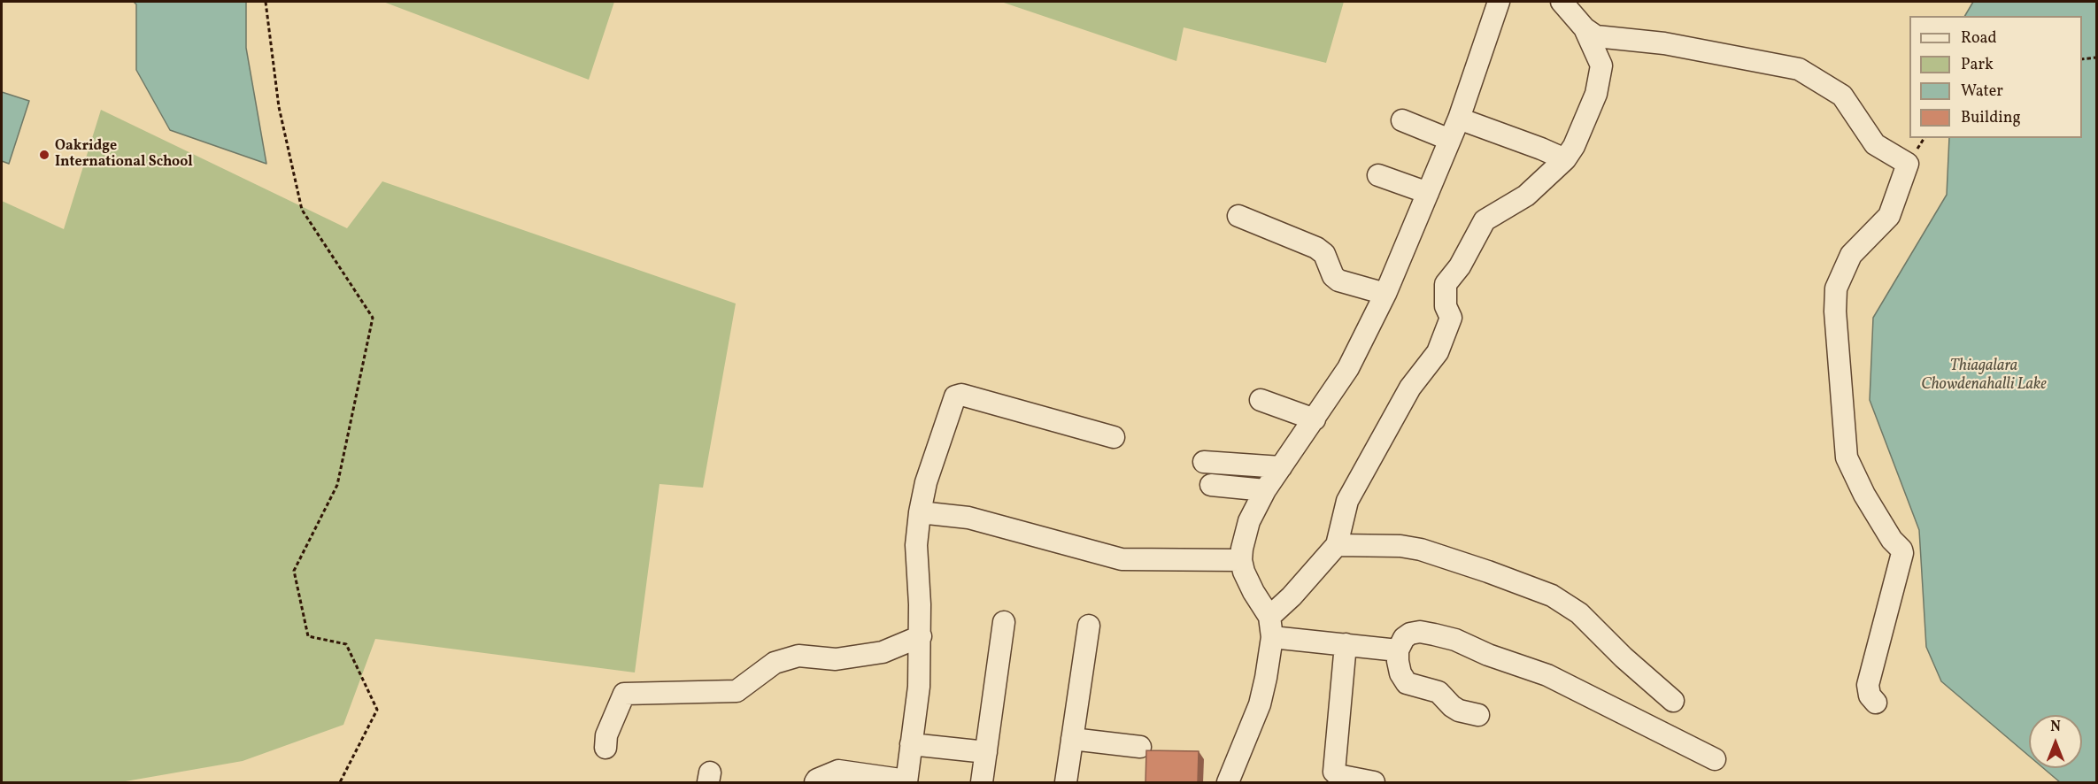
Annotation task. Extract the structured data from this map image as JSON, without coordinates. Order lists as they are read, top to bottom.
{
  "water": ["Thiagalara Chowdenahalli Lake"],
  "places": ["Oakridge International School"],
  "legend": [
    "Road",
    "Park",
    "Water",
    "Building"
  ],
  "north": "top"
}
